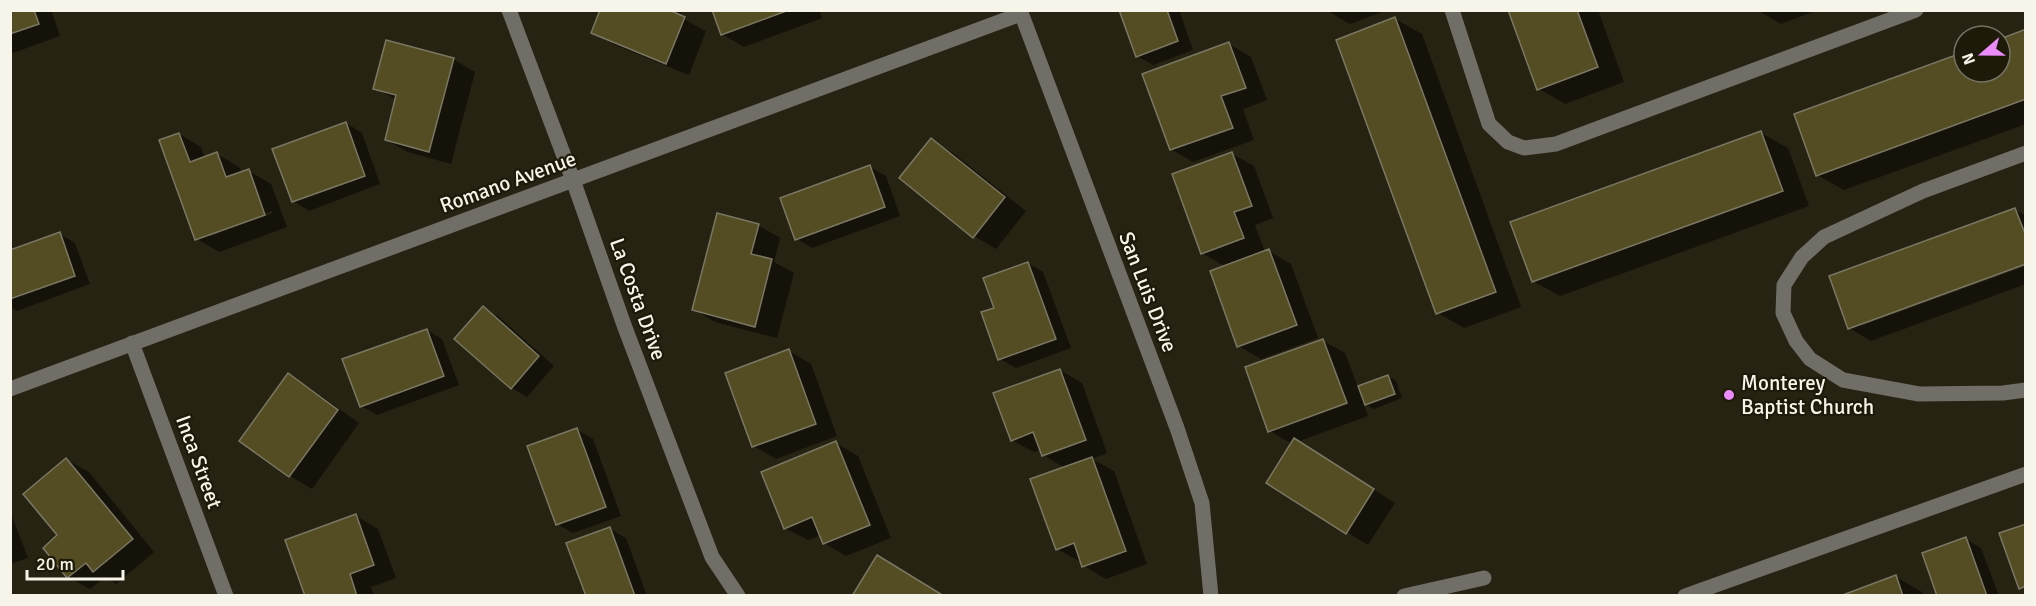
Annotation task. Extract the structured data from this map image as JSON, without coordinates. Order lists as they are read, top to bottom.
{
  "streets": {
    "street": [
      "Romano Avenue",
      "San Luis Drive",
      "La Costa Drive",
      "Inca Street"
    ]
  },
  "crossings": [
    ["Romano Avenue", "San Luis Drive"],
    ["Romano Avenue", "La Costa Drive"],
    ["Romano Avenue", "Inca Street"]
  ],
  "places": ["Monterey Baptist Church"],
  "scale_bar": "20 m",
  "north": "left"
}
